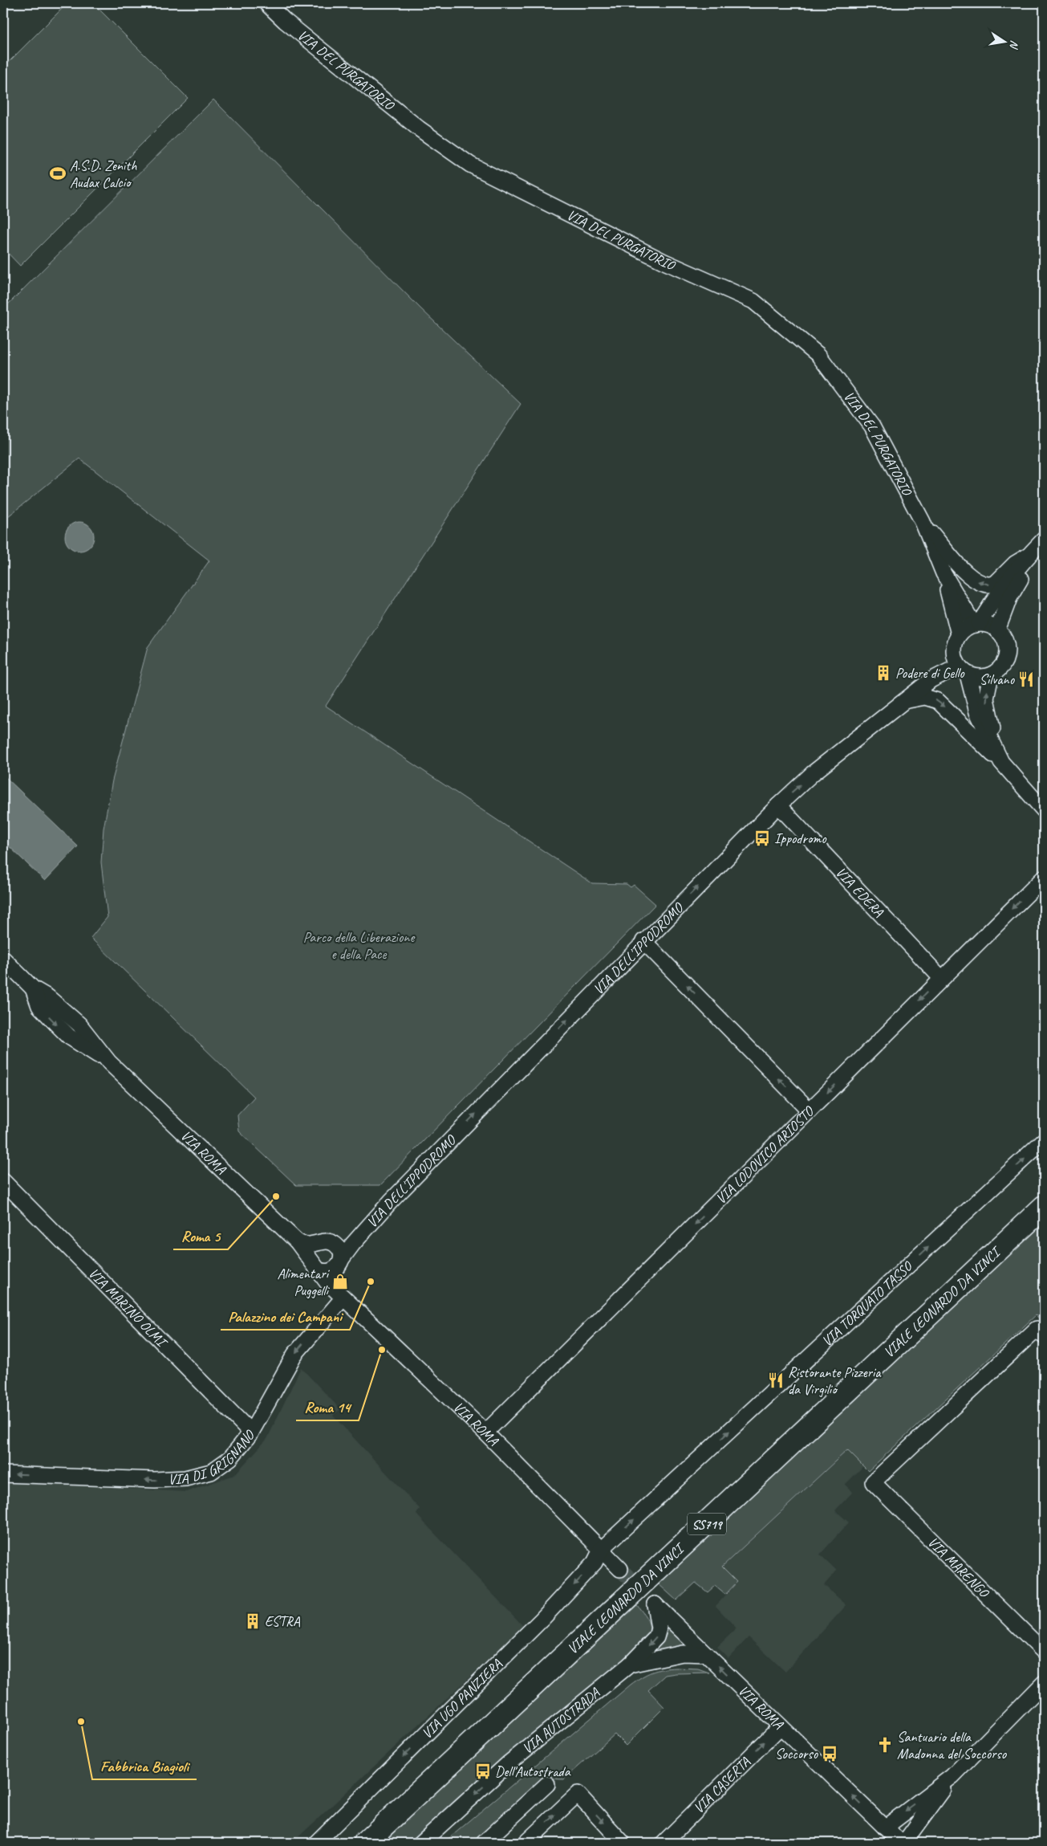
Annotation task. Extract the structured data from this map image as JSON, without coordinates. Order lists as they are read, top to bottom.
{
  "streets": {
    "highway": ["VIALE LEONARDO DA VINCI", "SS719"],
    "street": [
      "VIA DEL PURGATORIO",
      "VIA EDERA",
      "VIA DELL'IPPODROMO",
      "VIA ROMA",
      "VIA LODOVICO ARIOSTO",
      "VIA TORQUATO TASSO",
      "VIA MARINO OLMI",
      "VIA DI GRIGNANO",
      "VIA MARENGO",
      "VIA UGO PANZIERA",
      "VIA AUTOSTRADA",
      "VIA CASERTA"
    ]
  },
  "crossings": [
    ["VIA EDERA", "VIA DELL'IPPODROMO"],
    ["VIA EDERA", "VIA LODOVICO ARIOSTO"],
    ["VIA DELL'IPPODROMO", "VIA ROMA"],
    ["VIA ROMA", "VIA LODOVICO ARIOSTO"],
    ["VIA ROMA", "VIA TORQUATO TASSO"],
    ["VIA ROMA", "VIA DI GRIGNANO"],
    ["VIA ROMA", "VIA UGO PANZIERA"],
    ["VIA ROMA", "VIA AUTOSTRADA"],
    ["VIA ROMA", "VIA CASERTA"],
    ["VIA TORQUATO TASSO", "VIA UGO PANZIERA"],
    ["VIA MARINO OLMI", "VIA DI GRIGNANO"]
  ],
  "one_way": [
    "VIA DELL'IPPODROMO",
    "VIA LODOVICO ARIOSTO",
    "VIA TORQUATO TASSO",
    "VIA DI GRIGNANO",
    "VIA UGO PANZIERA",
    "VIA AUTOSTRADA",
    "VIA CASERTA"
  ],
  "parks": ["Parco della Liberazione e della Pace"],
  "places": {
    "sports": ["A.S.D. Zenith Audax Calcio"],
    "building": ["Podere di Gello", "ESTRA"],
    "restaurant": ["Silvano", "Ristorante Pizzeria da Virgilio"],
    "bus stop": ["Ippodromo", "Soccorso", "Dell'Autostrada"],
    "other": [
      "Roma 5",
      "Palazzino dei Campani",
      "Roma 14",
      "Fabbrica Biagioli"
    ],
    "shop": ["Alimentari Puggelli"],
    "church": ["Santuario della Madonna del Soccorso"]
  },
  "north": "right"
}
